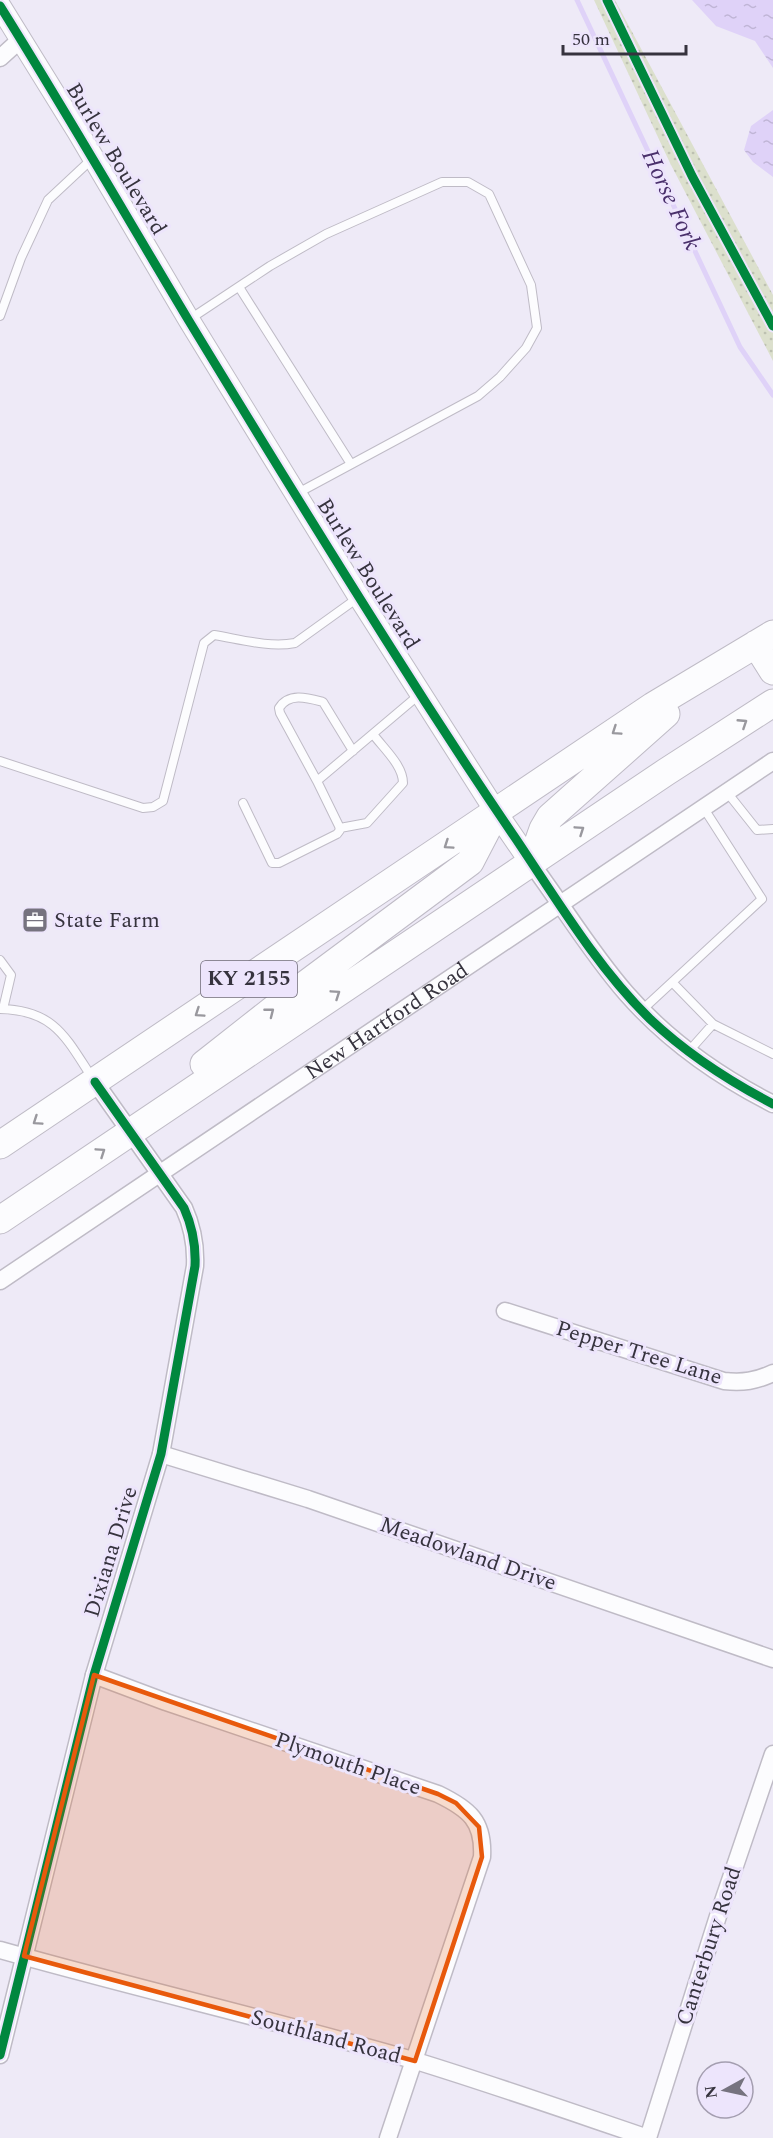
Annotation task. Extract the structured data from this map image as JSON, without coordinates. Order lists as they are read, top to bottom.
{
  "streets": {
    "main road": ["KY 2155"],
    "street": [
      "Burlew Boulevard",
      "New Hartford Road",
      "Pepper Tree Lane",
      "Dixiana Drive",
      "Meadowland Drive",
      "Plymouth Place",
      "Canterbury Road",
      "Southland Road"
    ]
  },
  "crossings": [
    ["Burlew Boulevard", "KY 2155"],
    ["Burlew Boulevard", "New Hartford Road"],
    ["KY 2155", "Dixiana Drive"],
    ["New Hartford Road", "Dixiana Drive"],
    ["Dixiana Drive", "Meadowland Drive"],
    ["Dixiana Drive", "Plymouth Place"],
    ["Dixiana Drive", "Southland Road"],
    ["Plymouth Place", "Southland Road"],
    ["Canterbury Road", "Southland Road"]
  ],
  "water": ["Horse Fork"],
  "places": {
    "office": ["State Farm"]
  },
  "scale_bar": "50 m",
  "north": "left"
}
